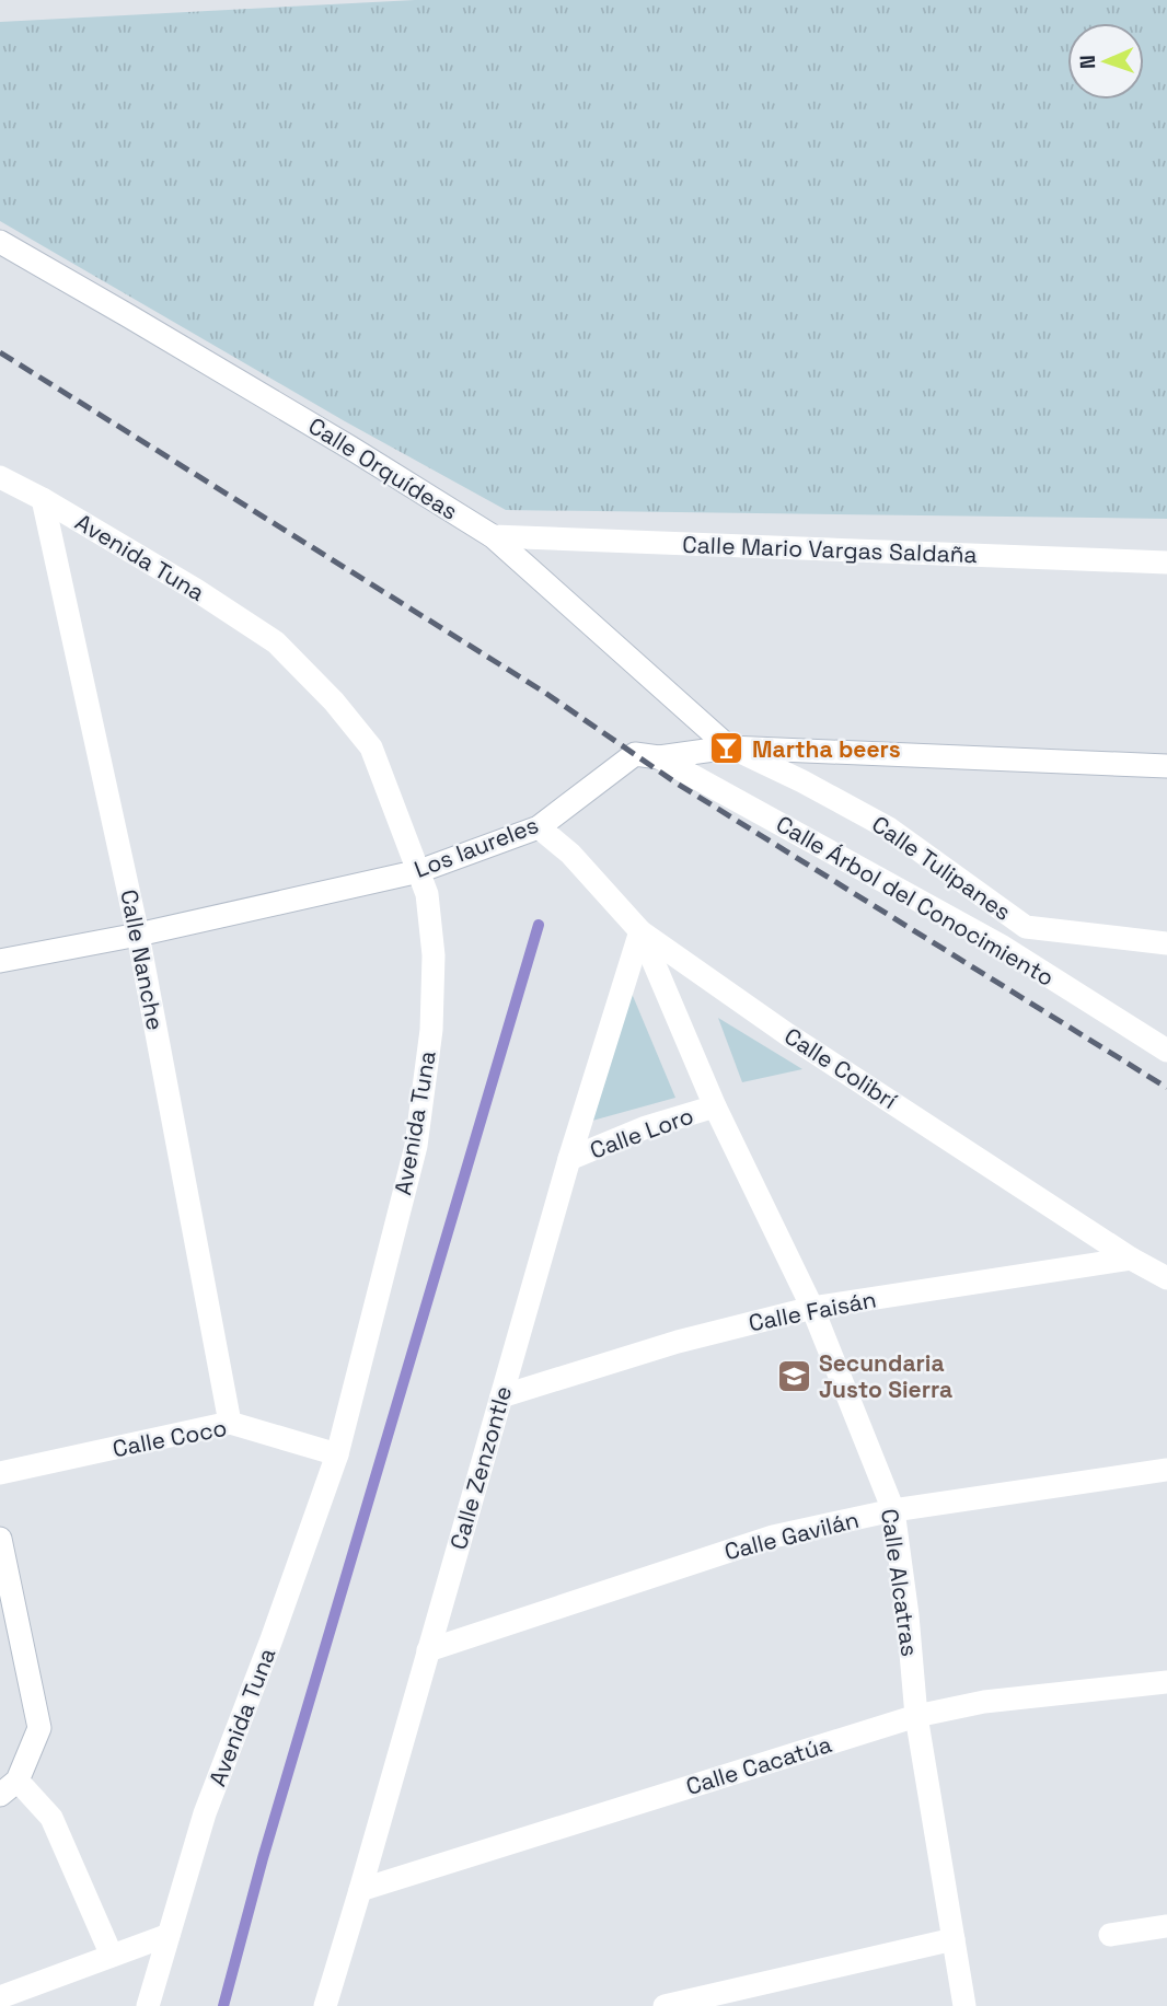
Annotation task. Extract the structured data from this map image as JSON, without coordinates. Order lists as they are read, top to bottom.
{
  "streets": {
    "street": [
      "Calle Orquídeas",
      "Calle Mario Vargas Saldaña",
      "Avenida Tuna",
      "Los laureles",
      "Calle Tulipanes",
      "Calle Árbol del Conocimiento",
      "Calle Nanche",
      "Calle Colibrí",
      "Calle Loro",
      "Calle Faisán",
      "Calle Coco",
      "Calle Zenzontle",
      "Calle Gavilán",
      "Calle Alcatras",
      "Calle Cacatúa"
    ]
  },
  "crossings": [
    ["Calle Orquídeas", "Calle Mario Vargas Saldaña"],
    ["Calle Orquídeas", "Los laureles"],
    ["Calle Orquídeas", "Calle Tulipanes"],
    ["Avenida Tuna", "Los laureles"],
    ["Avenida Tuna", "Calle Nanche"],
    ["Avenida Tuna", "Calle Coco"],
    ["Los laureles", "Calle Tulipanes"],
    ["Los laureles", "Calle Árbol del Conocimiento"],
    ["Los laureles", "Calle Nanche"],
    ["Los laureles", "Calle Colibrí"],
    ["Calle Nanche", "Calle Coco"],
    ["Calle Colibrí", "Calle Faisán"],
    ["Calle Colibrí", "Calle Zenzontle"],
    ["Calle Colibrí", "Calle Alcatras"],
    ["Calle Loro", "Calle Zenzontle"],
    ["Calle Loro", "Calle Alcatras"],
    ["Calle Faisán", "Calle Zenzontle"],
    ["Calle Faisán", "Calle Alcatras"],
    ["Calle Zenzontle", "Calle Gavilán"],
    ["Calle Zenzontle", "Calle Alcatras"],
    ["Calle Zenzontle", "Calle Cacatúa"],
    ["Calle Gavilán", "Calle Alcatras"],
    ["Calle Alcatras", "Calle Cacatúa"]
  ],
  "places": {
    "bar": ["Martha beers"],
    "school or university": ["Secundaria Justo Sierra"]
  },
  "north": "left"
}
